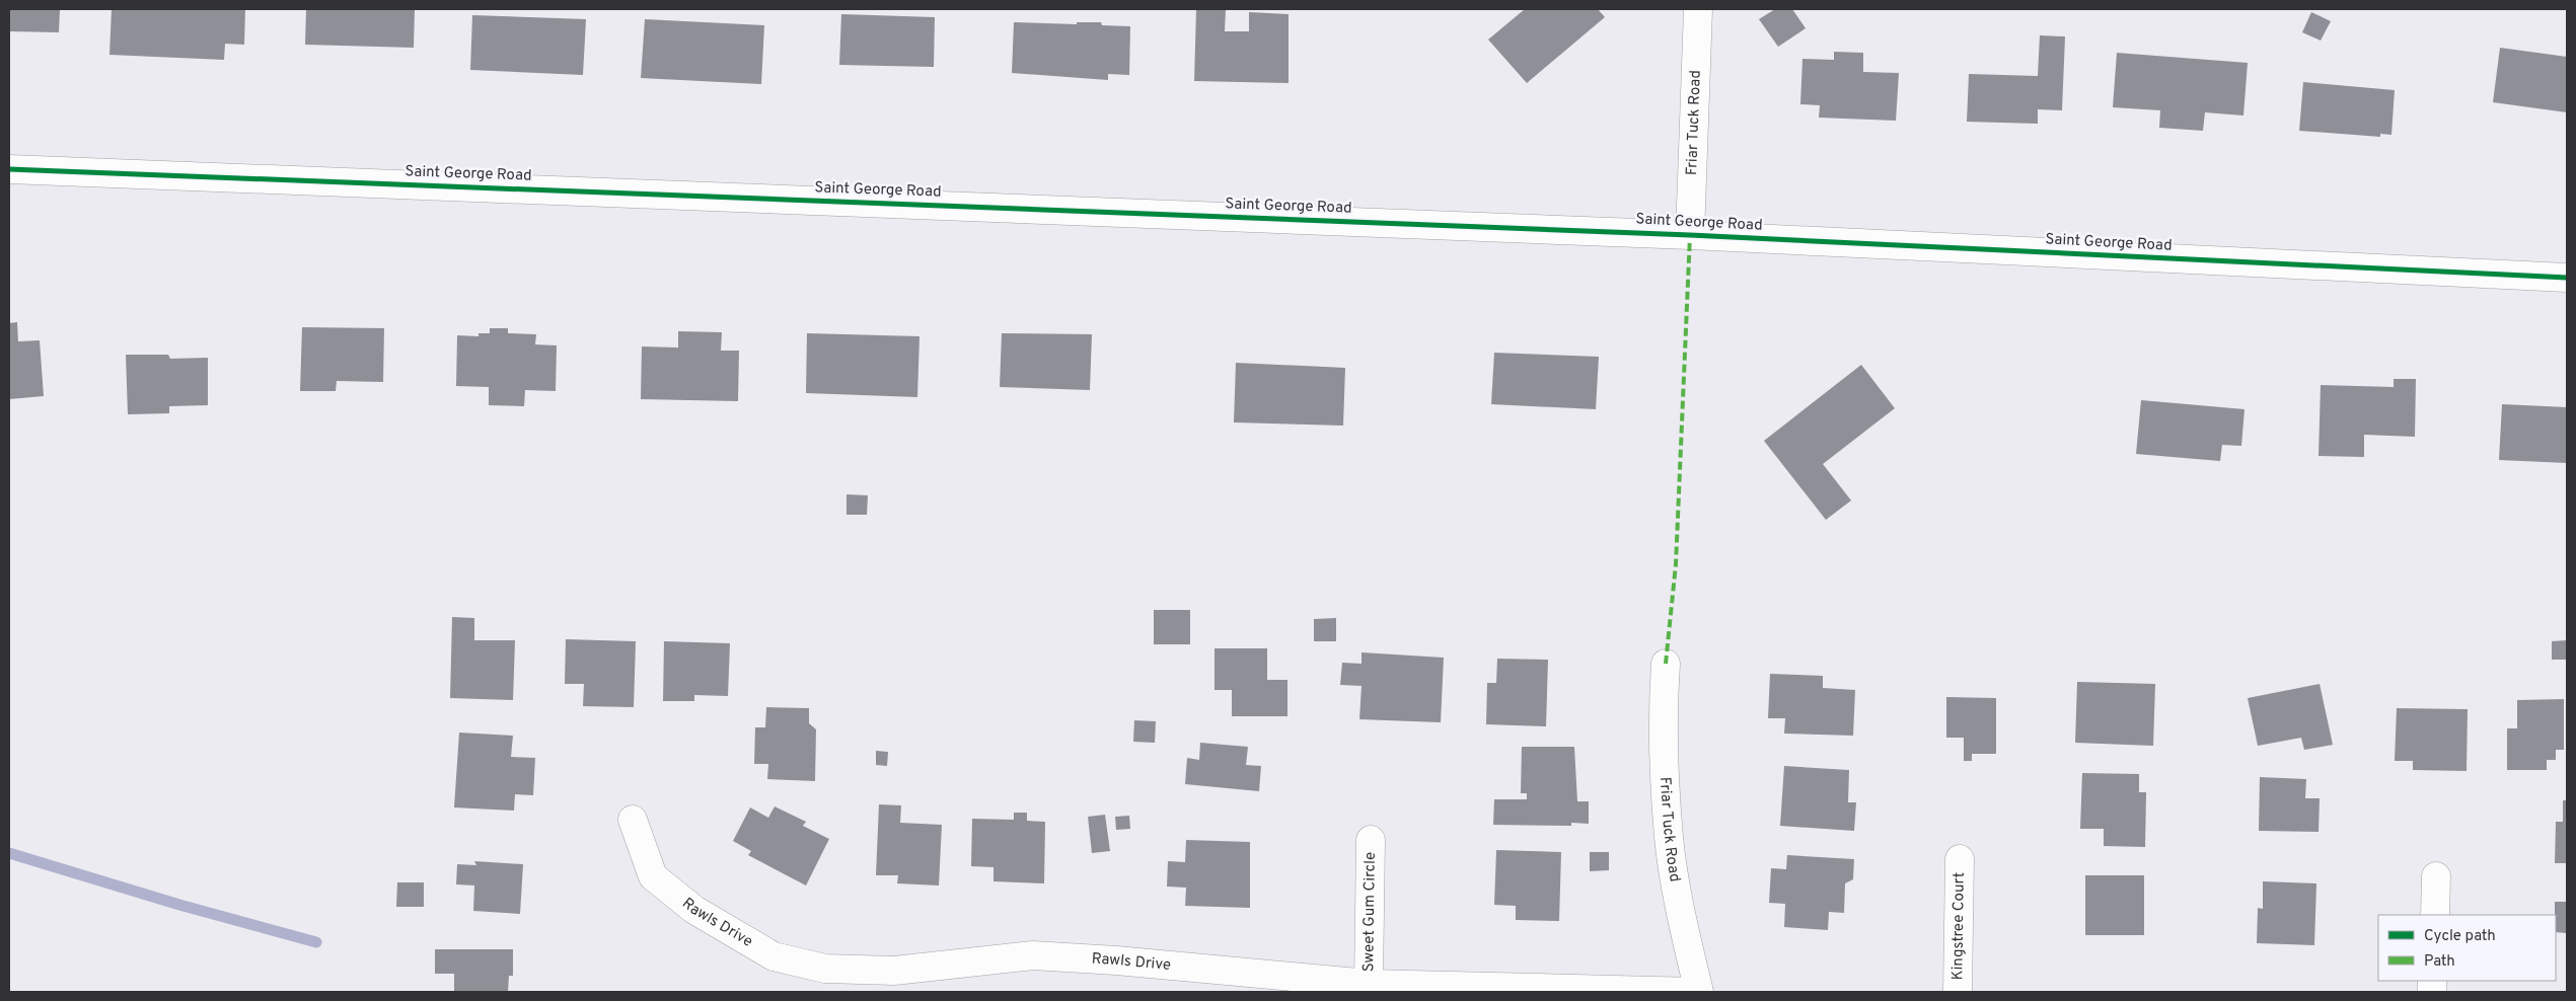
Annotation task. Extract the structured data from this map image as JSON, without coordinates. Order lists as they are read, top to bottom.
{
  "streets": {
    "street": [
      "Friar Tuck Road",
      "Saint George Road",
      "Sweet Gum Circle",
      "Rawls Drive",
      "Kingstree Court"
    ]
  },
  "crossings": [
    ["Friar Tuck Road", "Saint George Road"],
    ["Friar Tuck Road", "Rawls Drive"],
    ["Sweet Gum Circle", "Rawls Drive"]
  ],
  "legend": ["Cycle path", "Path"]
}
